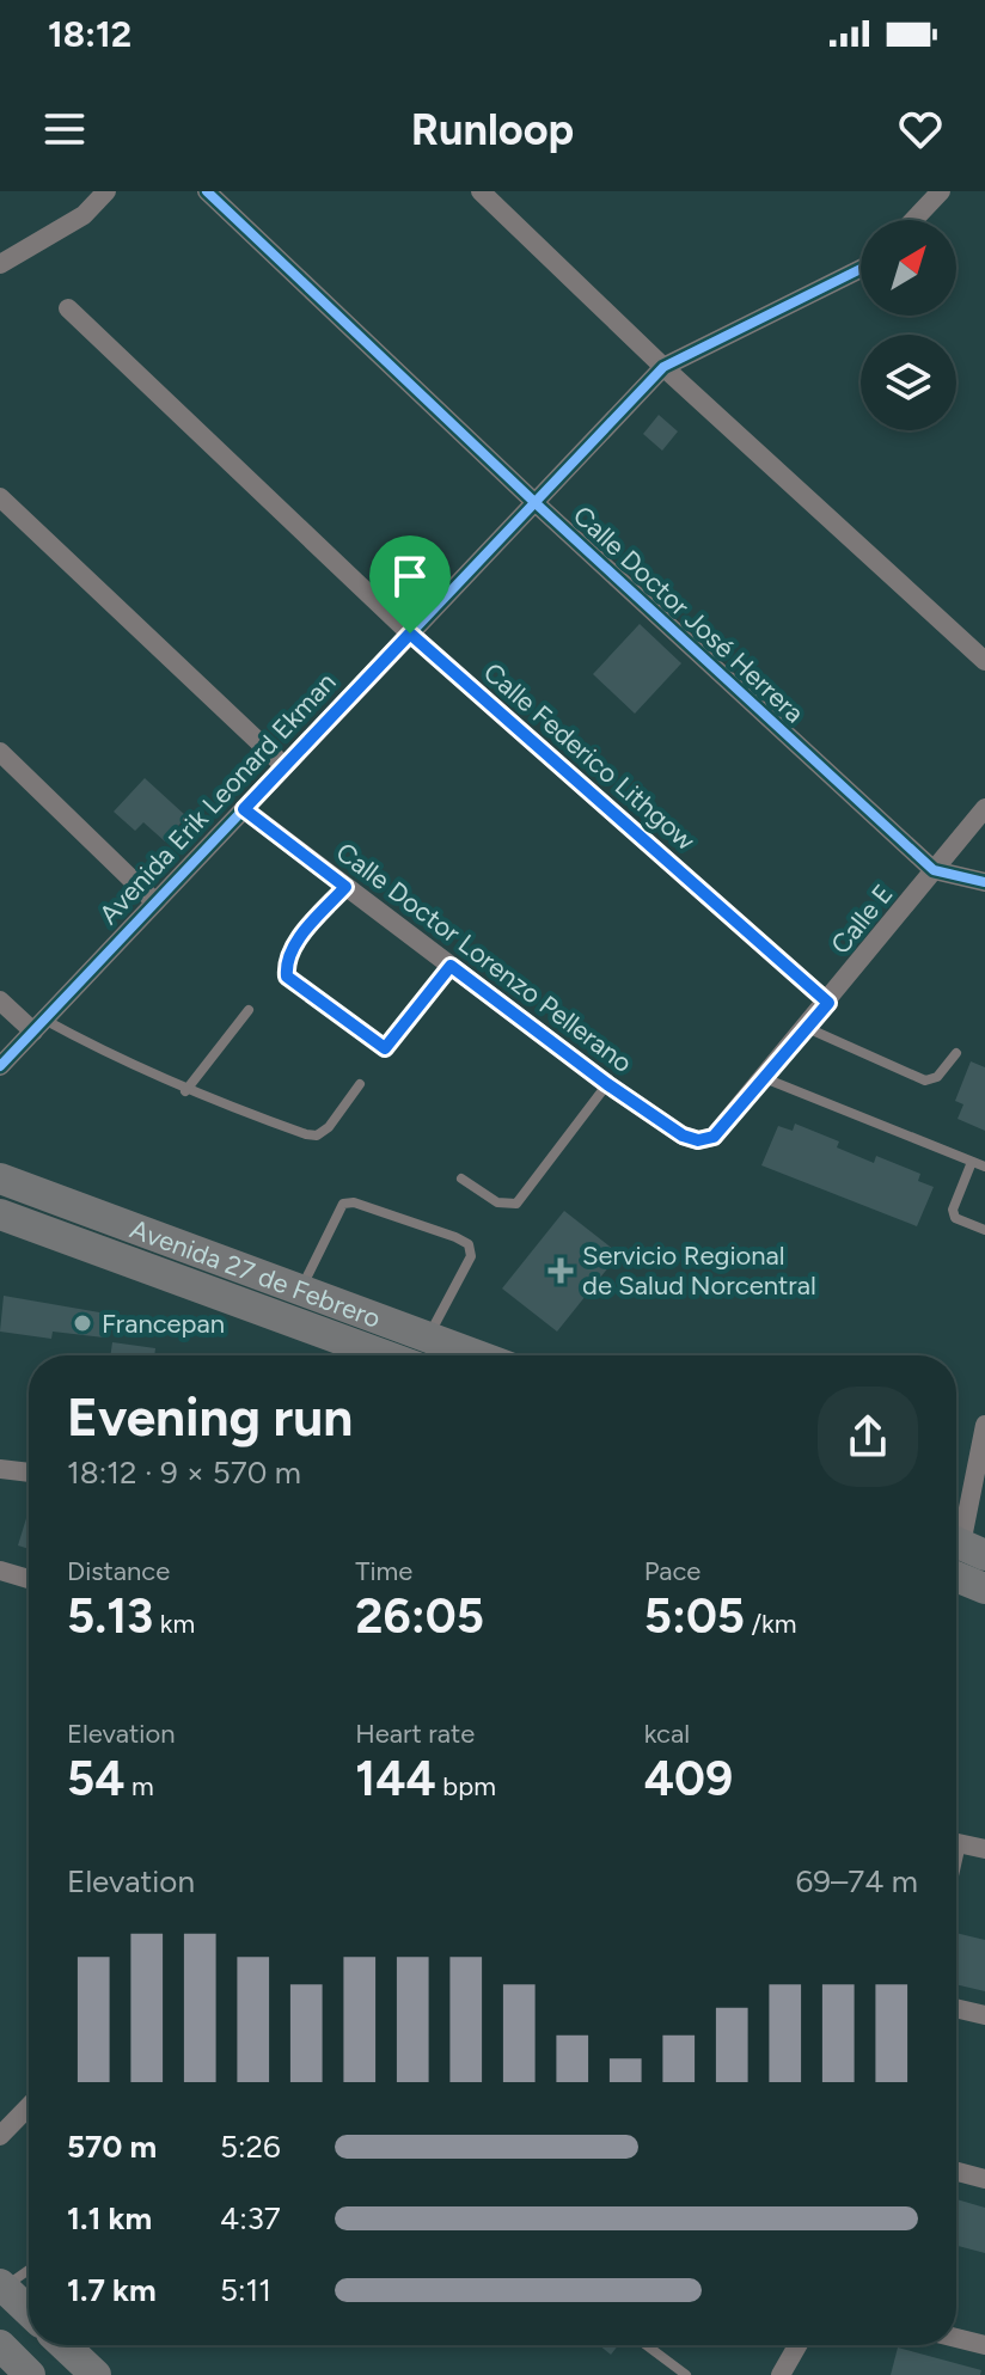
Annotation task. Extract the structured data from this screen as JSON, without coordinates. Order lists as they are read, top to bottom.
{
  "streets": {
    "main road": ["Avenida 27 de Febrero"],
    "street": [
      "Calle Doctor José Herrera",
      "Calle Federico Lithgow",
      "Avenida Erik Leonard Ekman",
      "Calle E",
      "Calle Doctor Lorenzo Pellerano"
    ]
  },
  "crossings": [
    ["Calle Doctor José Herrera", "Avenida Erik Leonard Ekman"],
    ["Calle Doctor José Herrera", "Calle E"],
    ["Calle Federico Lithgow", "Avenida Erik Leonard Ekman"],
    ["Calle Federico Lithgow", "Calle E"],
    ["Avenida Erik Leonard Ekman", "Calle Doctor Lorenzo Pellerano"],
    ["Calle E", "Calle Doctor Lorenzo Pellerano"]
  ],
  "places": {
    "health": ["Servicio Regional de Salud Norcentral"],
    "other": ["Francepan"]
  },
  "north": "top right",
  "page": {
    "status": "18:12",
    "header": "Runloop",
    "heading": ["Evening run", "18:12 · 9 × 570 m"],
    "stats": [
      ["Distance", "5.13 km"],
      ["Time", "26:05"],
      ["Pace", "5:05 /km"],
      ["Elevation", "54 m"],
      ["Heart rate", "144 bpm"],
      ["kcal", "409"]
    ],
    "chart": ["Elevation", "69–74 m"],
    "list": [
      {
        "name": "570 m",
        "note": "5:26"
      },
      {
        "name": "1.1 km",
        "note": "4:37"
      },
      {
        "name": "1.7 km",
        "note": "5:11"
      }
    ]
  }
}
